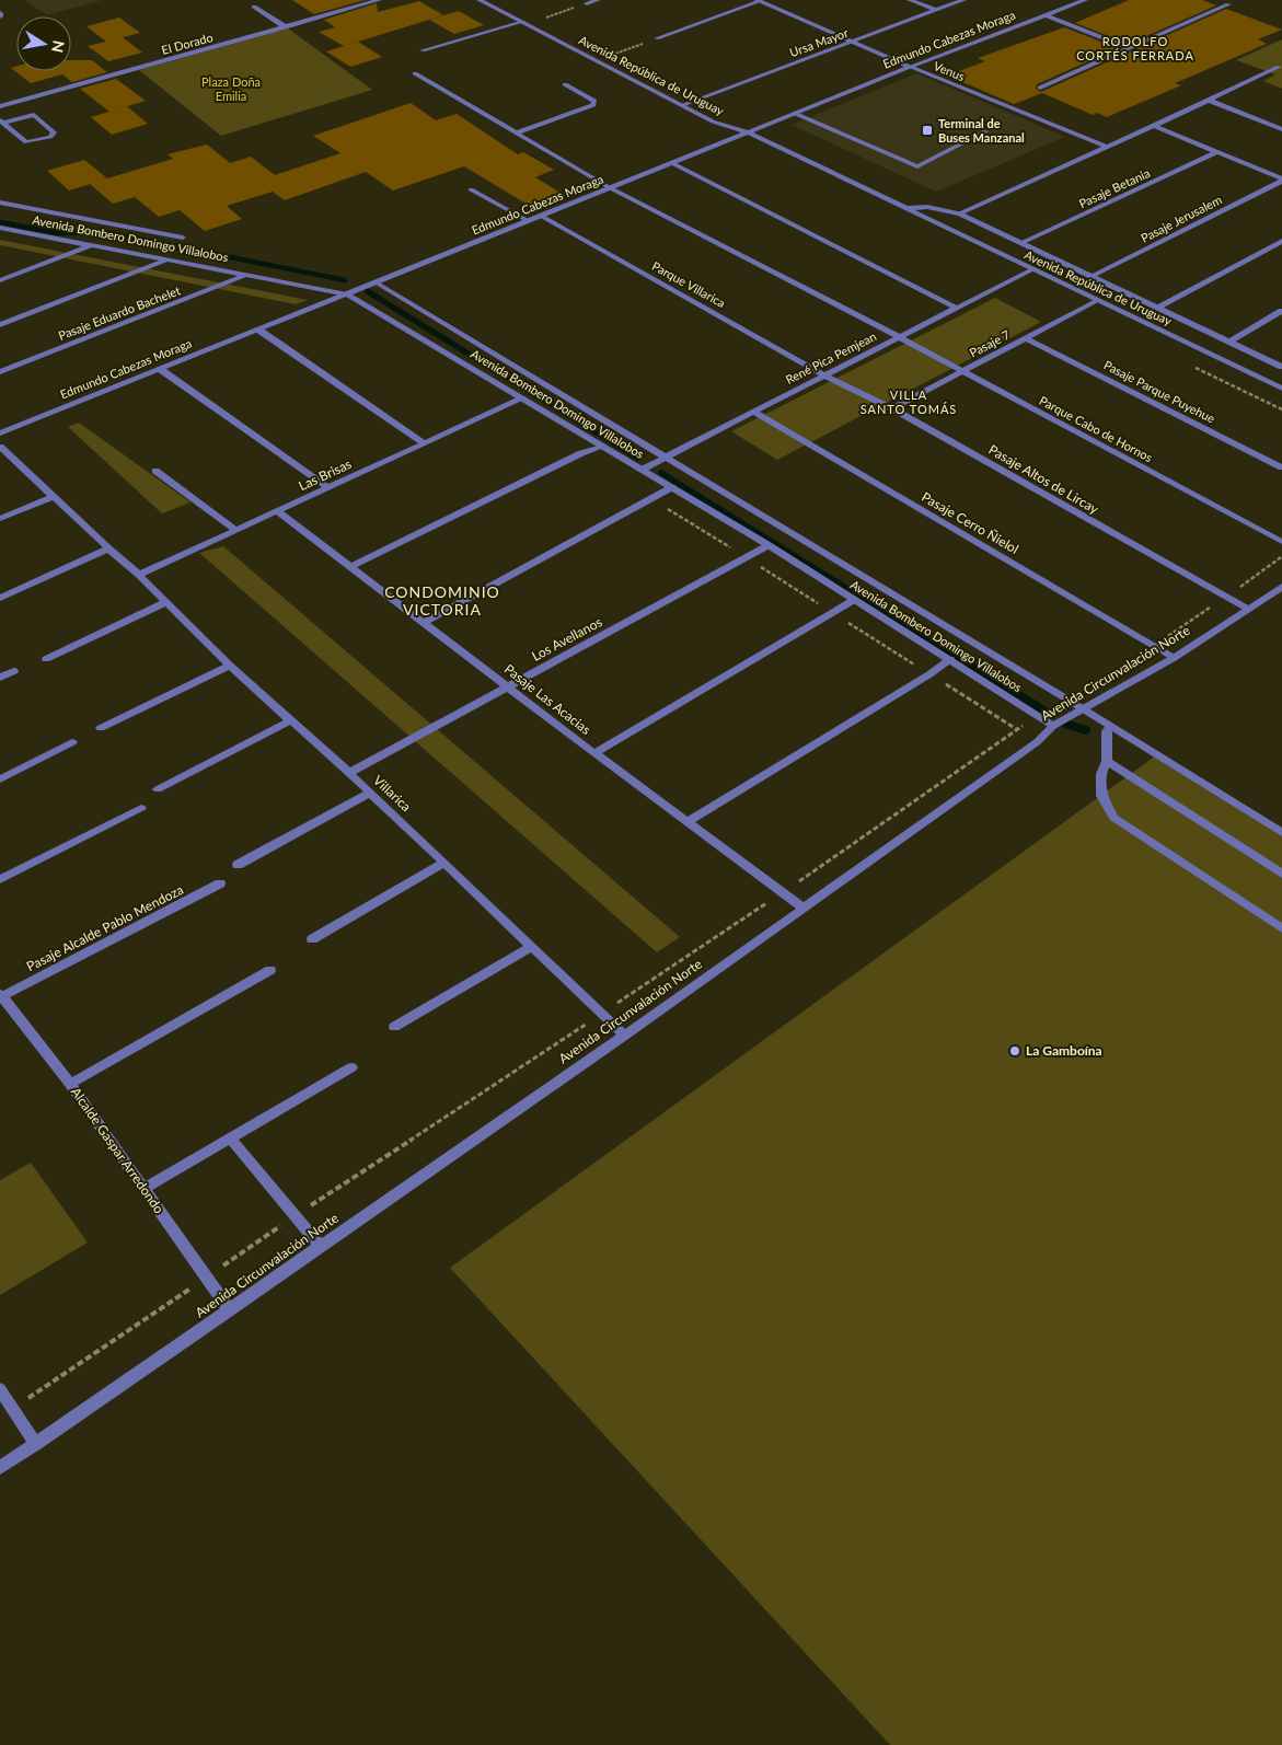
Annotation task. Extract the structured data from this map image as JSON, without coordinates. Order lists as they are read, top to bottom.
{
  "streets": {
    "street": [
      "Edmundo Cabezas Moraga",
      "Ursa Mayor",
      "El Dorado",
      "Venus",
      "Avenida República de Uruguay",
      "Pasaje Betania",
      "Pasaje Jerusalem",
      "Avenida Bombero Domingo Villalobos",
      "Parque Villarica",
      "Pasaje Eduardo Bachelet",
      "Pasaje 7",
      "René Pica Pemjean",
      "Pasaje Parque Puyehue",
      "Parque Cabo de Hornos",
      "Las Brisas",
      "Pasaje Altos de Lircay",
      "Pasaje Cerro Ñielol",
      "Los Avellanos",
      "Avenida Circunvalación Norte",
      "Pasaje Las Acacias",
      "Villarica",
      "Pasaje Alcalde Pablo Mendoza",
      "Alcalde Gaspar Arredondo"
    ]
  },
  "crossings": [
    ["Edmundo Cabezas Moraga", "Venus"],
    ["Edmundo Cabezas Moraga", "Avenida República de Uruguay"],
    ["Edmundo Cabezas Moraga", "Avenida Bombero Domingo Villalobos"],
    ["Edmundo Cabezas Moraga", "Parque Villarica"],
    ["Edmundo Cabezas Moraga", "Parque Cabo de Hornos"],
    ["Ursa Mayor", "Venus"],
    ["Ursa Mayor", "Avenida República de Uruguay"],
    ["Avenida República de Uruguay", "Pasaje Betania"],
    ["Avenida República de Uruguay", "Pasaje Jerusalem"],
    ["Avenida República de Uruguay", "Pasaje 7"],
    ["Avenida República de Uruguay", "René Pica Pemjean"],
    ["Avenida Bombero Domingo Villalobos", "Pasaje Eduardo Bachelet"],
    ["Avenida Bombero Domingo Villalobos", "René Pica Pemjean"],
    ["Avenida Bombero Domingo Villalobos", "Las Brisas"],
    ["Avenida Bombero Domingo Villalobos", "Los Avellanos"],
    ["Avenida Bombero Domingo Villalobos", "Avenida Circunvalación Norte"],
    ["Parque Villarica", "René Pica Pemjean"],
    ["Parque Villarica", "Pasaje Altos de Lircay"],
    ["Pasaje 7", "Pasaje Parque Puyehue"],
    ["Pasaje 7", "Parque Cabo de Hornos"],
    ["Pasaje 7", "Pasaje Altos de Lircay"],
    ["René Pica Pemjean", "Parque Cabo de Hornos"],
    ["René Pica Pemjean", "Pasaje Altos de Lircay"],
    ["René Pica Pemjean", "Pasaje Cerro Ñielol"],
    ["Las Brisas", "Pasaje Las Acacias"],
    ["Las Brisas", "Villarica"],
    ["Pasaje Altos de Lircay", "Avenida Circunvalación Norte"],
    ["Pasaje Cerro Ñielol", "Avenida Circunvalación Norte"],
    ["Los Avellanos", "Pasaje Las Acacias"],
    ["Los Avellanos", "Villarica"],
    ["Avenida Circunvalación Norte", "Pasaje Las Acacias"],
    ["Avenida Circunvalación Norte", "Villarica"],
    ["Avenida Circunvalación Norte", "Alcalde Gaspar Arredondo"],
    ["Pasaje Alcalde Pablo Mendoza", "Alcalde Gaspar Arredondo"]
  ],
  "districts": ["RODOLFO CORTÉS FERRADA", "VILLA SANTO TOMÁS", "CONDOMINIO VICTORIA"],
  "parks": ["Plaza Doña Emilia"],
  "places": {
    "transit": ["Terminal de Buses Manzanal"],
    "other": ["La Gamboína"]
  },
  "north": "right"
}
